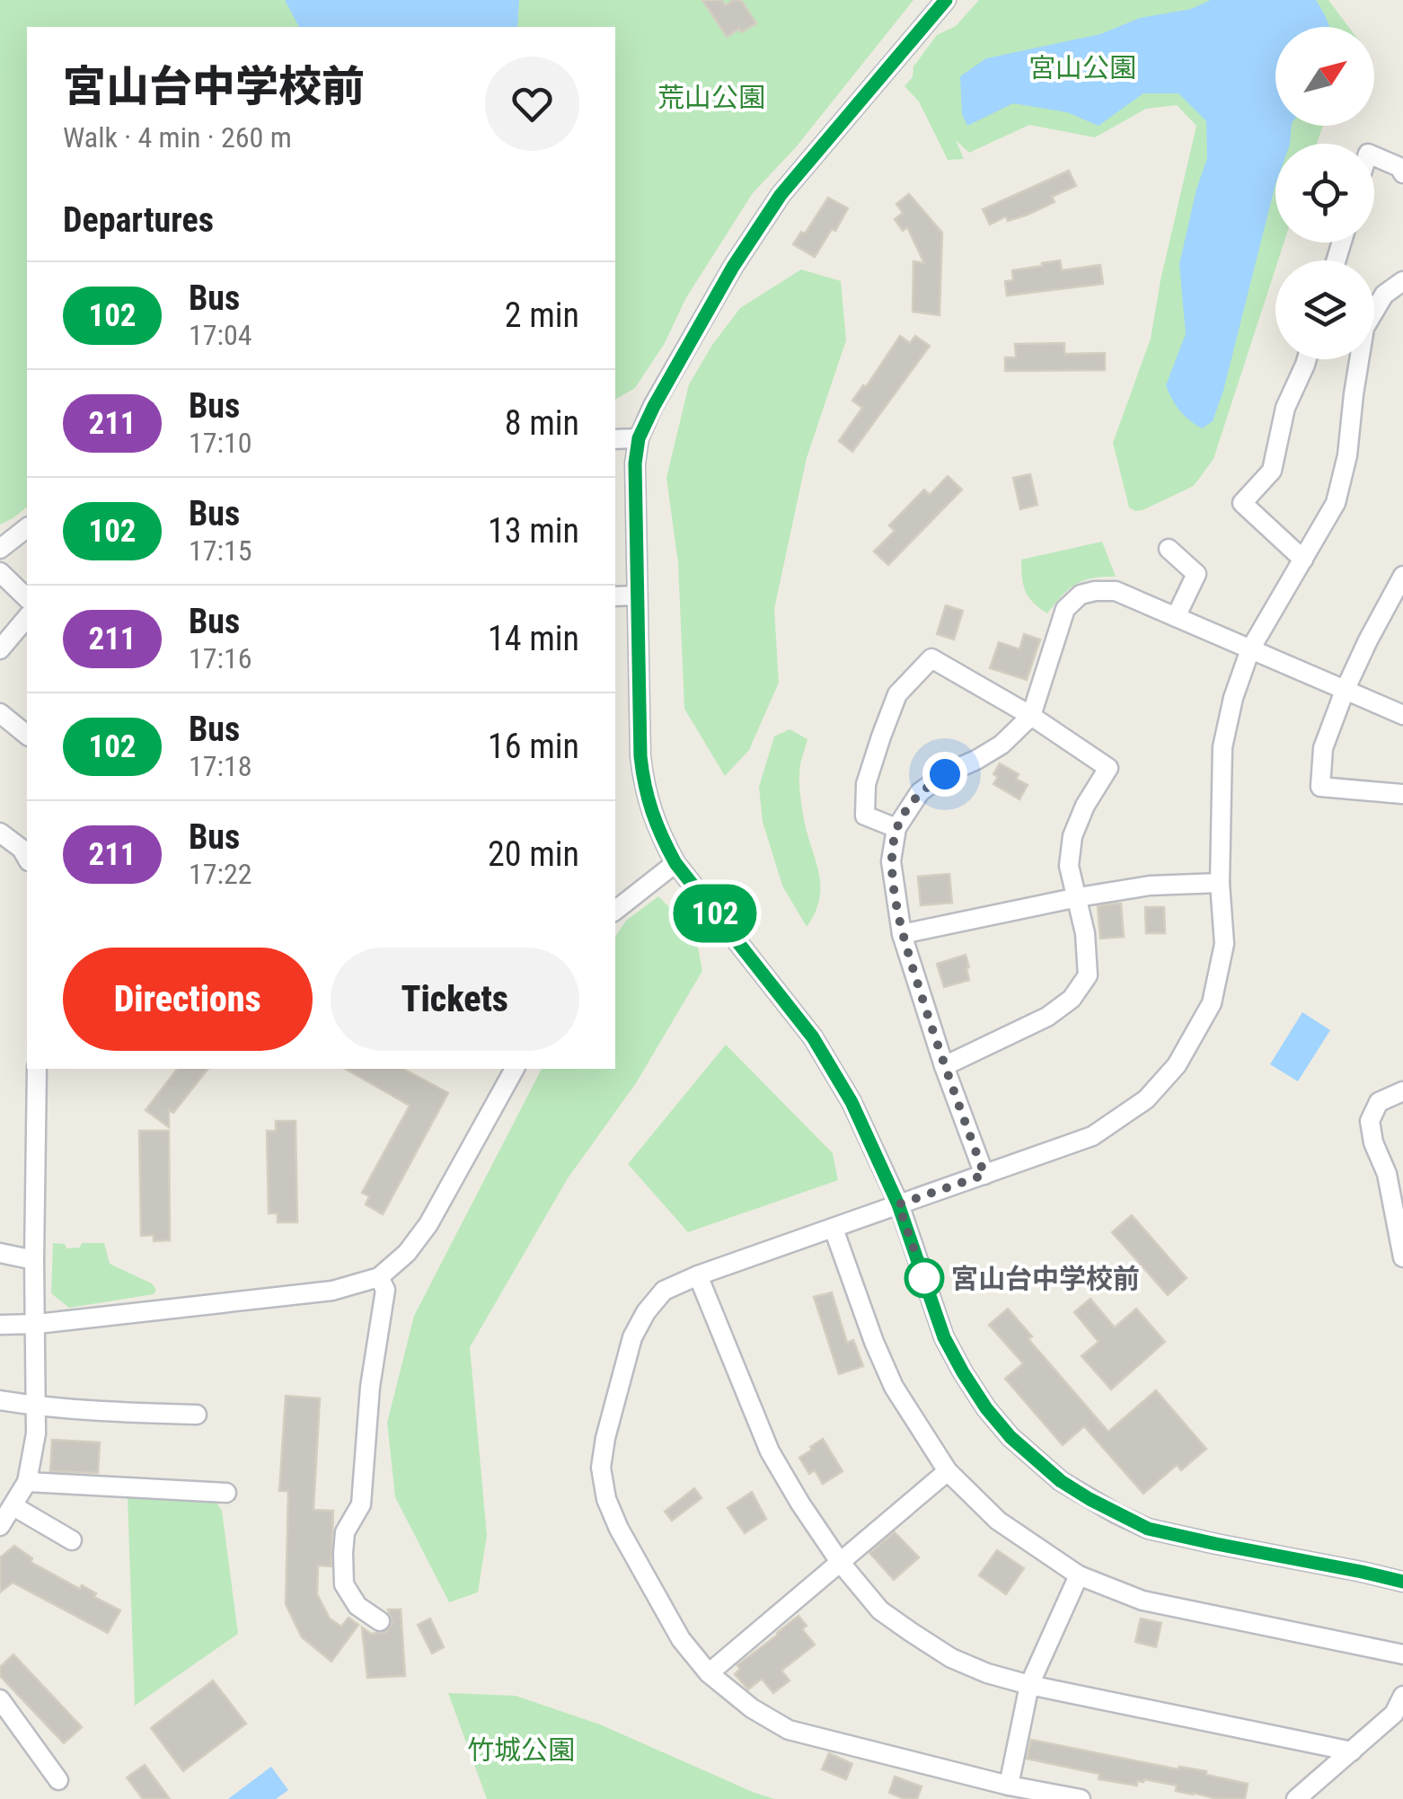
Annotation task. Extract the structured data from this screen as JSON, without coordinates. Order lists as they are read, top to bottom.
{
  "parks": ["宮山公園", "荒山公園", "竹城公園"],
  "places": ["宮山台中学校前"],
  "lines": ["bus line 102"],
  "north": "top right",
  "page": {
    "on_map": "102",
    "heading": [
      ["宮山台中学校前", "Walk · 4 min · 260 m"],
      "Departures"
    ],
    "list": [
      {
        "mark": "102",
        "name": "Bus",
        "note": "17:04",
        "value": "2 min"
      },
      {
        "mark": "211",
        "name": "Bus",
        "note": "17:10",
        "value": "8 min"
      },
      {
        "mark": "102",
        "name": "Bus",
        "note": "17:15",
        "value": "13 min"
      },
      {
        "mark": "211",
        "name": "Bus",
        "note": "17:16",
        "value": "14 min"
      },
      {
        "mark": "102",
        "name": "Bus",
        "note": "17:18",
        "value": "16 min"
      },
      {
        "mark": "211",
        "name": "Bus",
        "note": "17:22",
        "value": "20 min"
      }
    ],
    "buttons": ["Directions", "Tickets"]
  }
}
